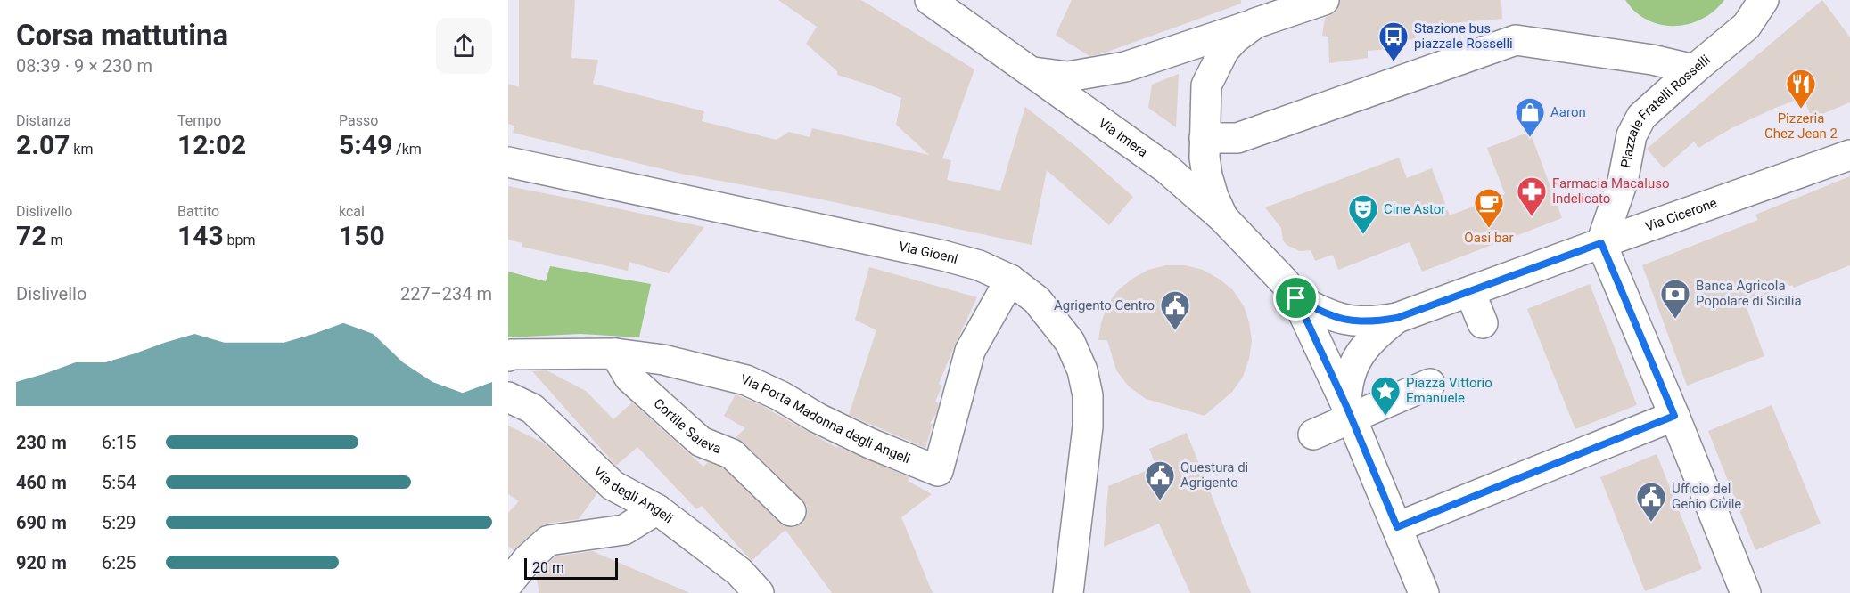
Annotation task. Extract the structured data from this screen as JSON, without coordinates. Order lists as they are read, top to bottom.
{
  "streets": {
    "street": [
      "Piazzale Fratelli Rosselli",
      "Via Imera",
      "Via Cicerone",
      "Via Gioeni",
      "Via Porta Madonna degli Angeli",
      "Cortile Saieva",
      "Via degli Angeli"
    ]
  },
  "crossings": [
    ["Piazzale Fratelli Rosselli", "Via Cicerone"],
    ["Via Gioeni", "Via Porta Madonna degli Angeli"],
    ["Via Porta Madonna degli Angeli", "Cortile Saieva"]
  ],
  "places": {
    "bus stop": ["Stazione bus piazzale Rosselli"],
    "restaurant": ["Pizzeria Chez Jean 2"],
    "shop": ["Aaron"],
    "pharmacy": ["Farmacia Macaluso Indelicato"],
    "cafe": ["Oasi bar"],
    "theatre": ["Cine Astor"],
    "bank": ["Banca Agricola Popolare di Sicilia"],
    "public building": ["Agrigento Centro", "Questura di Agrigento", "Ufficio del Genio Civile"],
    "place": ["Piazza Vittorio Emanuele"]
  },
  "scale_bar": "20 m",
  "page": {
    "heading": ["Corsa mattutina", "08:39 · 9 × 230 m"],
    "stats": [
      ["Distanza", "2.07 km"],
      ["Tempo", "12:02"],
      ["Passo", "5:49 /km"],
      ["Dislivello", "72 m"],
      ["Battito", "143 bpm"],
      ["kcal", "150"]
    ],
    "chart": ["Dislivello", "227–234 m"],
    "list": [
      {
        "name": "230 m",
        "note": "6:15"
      },
      {
        "name": "460 m",
        "note": "5:54"
      },
      {
        "name": "690 m",
        "note": "5:29"
      },
      {
        "name": "920 m",
        "note": "6:25"
      }
    ],
    "scale": "20 m"
  }
}
